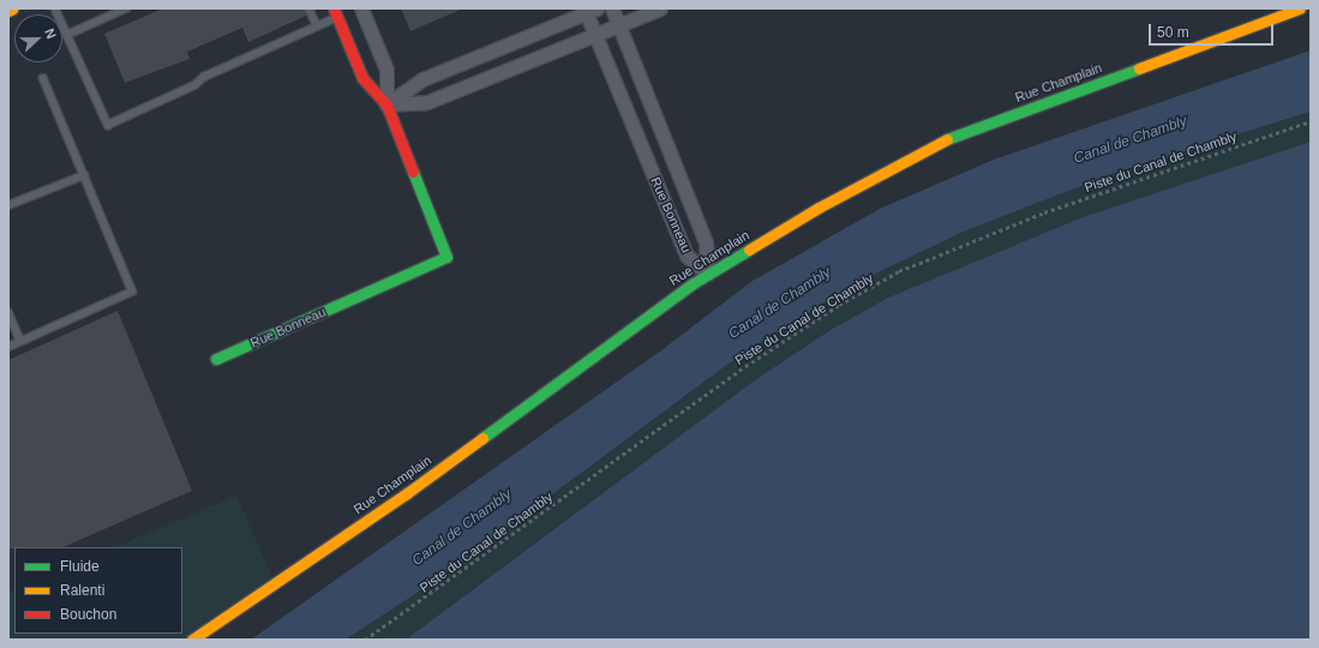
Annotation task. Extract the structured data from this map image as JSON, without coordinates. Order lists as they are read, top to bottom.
{
  "streets": {
    "street": ["Rue Champlain", "Rue Bonneau"],
    "path": ["Piste du Canal de Chambly"]
  },
  "crossings": [
    ["Rue Champlain", "Rue Bonneau"]
  ],
  "water": ["Canal de Chambly"],
  "legend": ["Fluide", "Ralenti", "Bouchon"],
  "scale_bar": "50 m",
  "north": "right"
}
